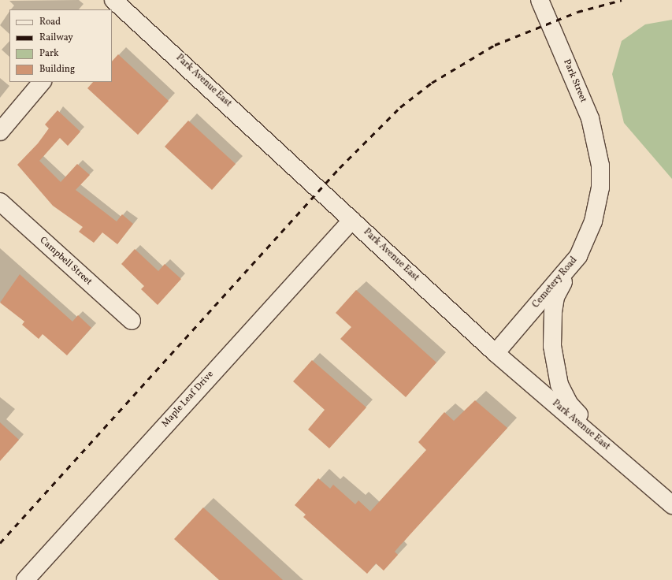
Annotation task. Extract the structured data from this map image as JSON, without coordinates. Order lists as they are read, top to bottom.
{
  "streets": {
    "street": [
      "Park Avenue East",
      "Park Street",
      "Campbell Street",
      "Cemetery Road",
      "Maple Leaf Drive"
    ]
  },
  "crossings": [
    ["Park Avenue East", "Cemetery Road"],
    ["Park Avenue East", "Maple Leaf Drive"],
    ["Park Street", "Cemetery Road"]
  ],
  "legend": [
    "Road",
    "Railway",
    "Park",
    "Building"
  ]
}
